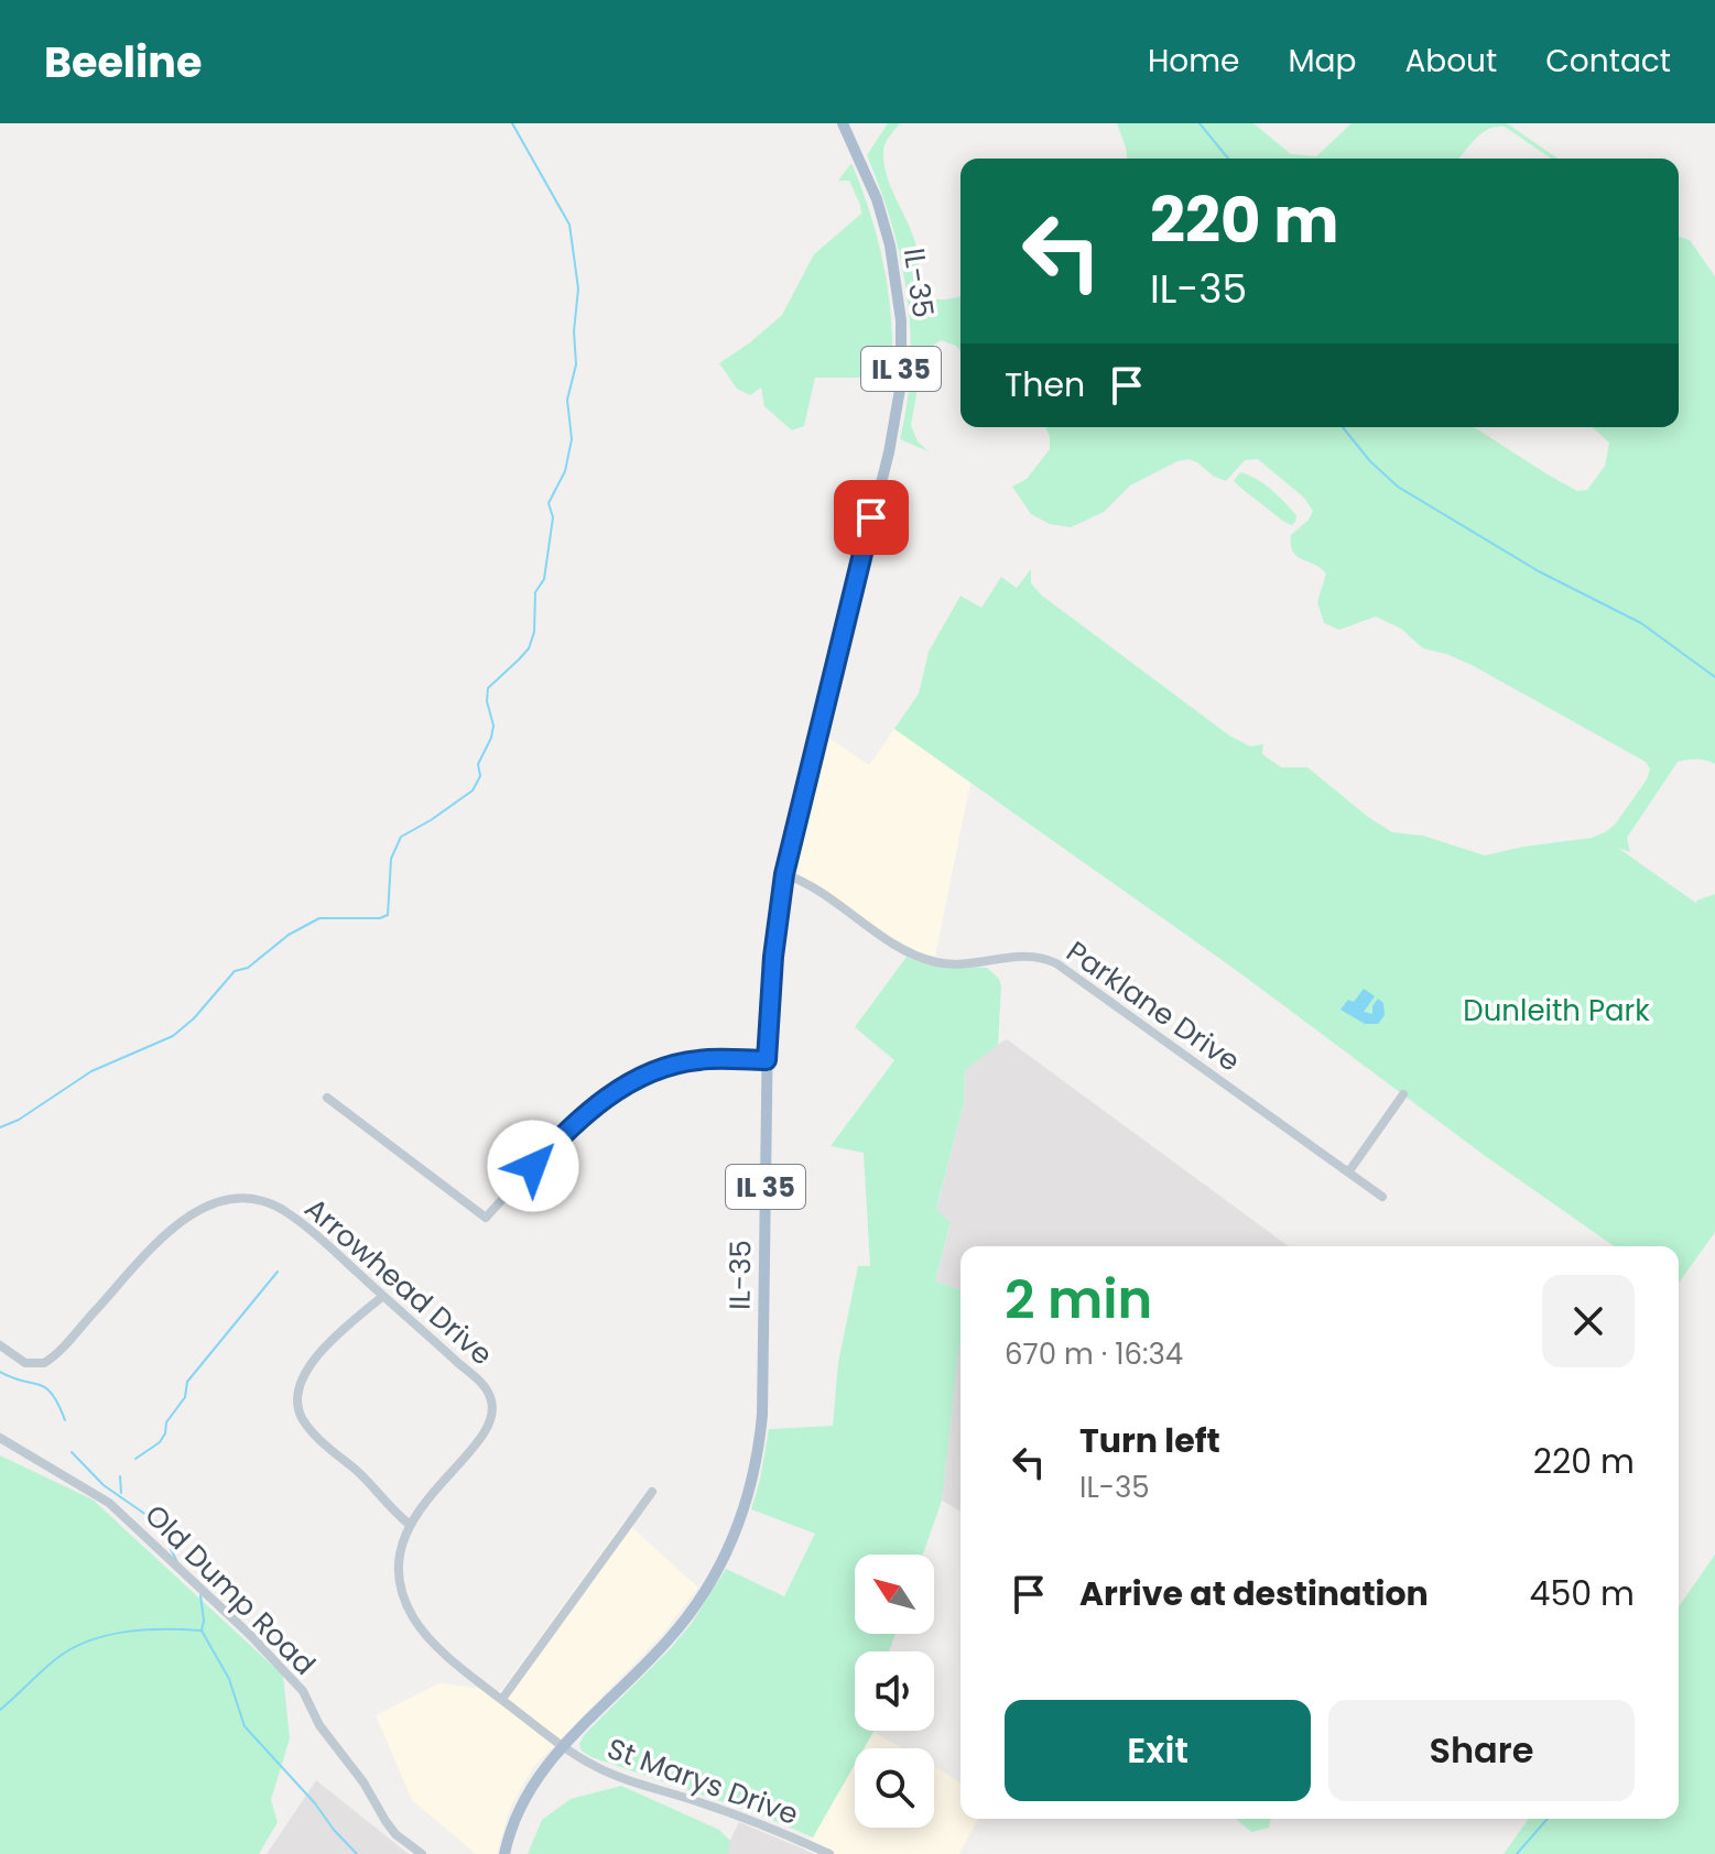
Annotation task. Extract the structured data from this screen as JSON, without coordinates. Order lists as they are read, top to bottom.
{
  "streets": {
    "main road": ["IL-35", "IL 35"],
    "street": [
      "Parklane Drive",
      "Arrowhead Drive",
      "Old Dump Road",
      "St Marys Drive"
    ]
  },
  "crossings": [
    ["IL-35", "IL 35"],
    ["IL-35", "Parklane Drive"],
    ["IL-35", "Arrowhead Drive"],
    ["IL-35", "St Marys Drive"],
    ["IL 35", "Arrowhead Drive"],
    ["IL 35", "St Marys Drive"],
    ["Arrowhead Drive", "St Marys Drive"]
  ],
  "parks": ["Dunleith Park"],
  "north": "top left",
  "page": {
    "header": "Beeline",
    "nav": [
      "Home",
      "Map",
      "About",
      "Contact"
    ],
    "turn": ["220 m", "IL-35"],
    "then": "Then",
    "heading": ["2 min", "670 m · 16:34"],
    "list": [
      {
        "name": "Turn left",
        "note": "IL-35",
        "value": "220 m"
      },
      {
        "name": "Arrive at destination",
        "value": "450 m"
      }
    ],
    "buttons": ["Exit", "Share"]
  }
}
